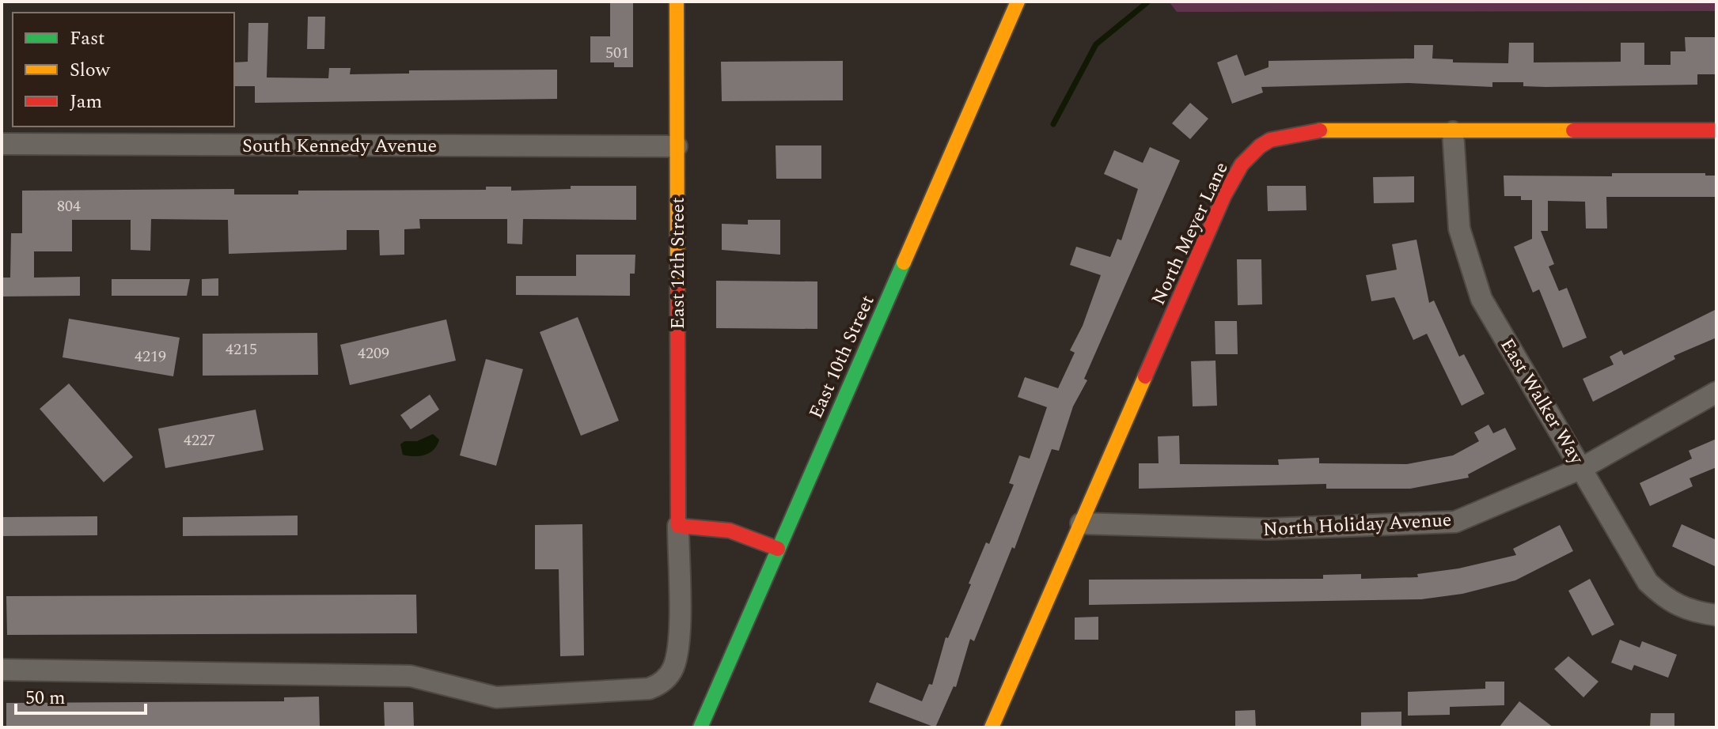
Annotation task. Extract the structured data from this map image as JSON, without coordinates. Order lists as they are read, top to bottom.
{
  "streets": {
    "street": [
      "South Kennedy Avenue",
      "North Meyer Lane",
      "East 12th Street",
      "East 10th Street",
      "East Walker Way",
      "North Holiday Avenue"
    ]
  },
  "crossings": [
    ["South Kennedy Avenue", "East 12th Street"],
    ["North Meyer Lane", "East Walker Way"],
    ["North Meyer Lane", "North Holiday Avenue"],
    ["East Walker Way", "North Holiday Avenue"]
  ],
  "house_numbers": [
    "501",
    "804",
    "4215",
    "4209",
    "4219",
    "4227"
  ],
  "legend": ["Fast", "Slow", "Jam"],
  "scale_bar": "50 m"
}
